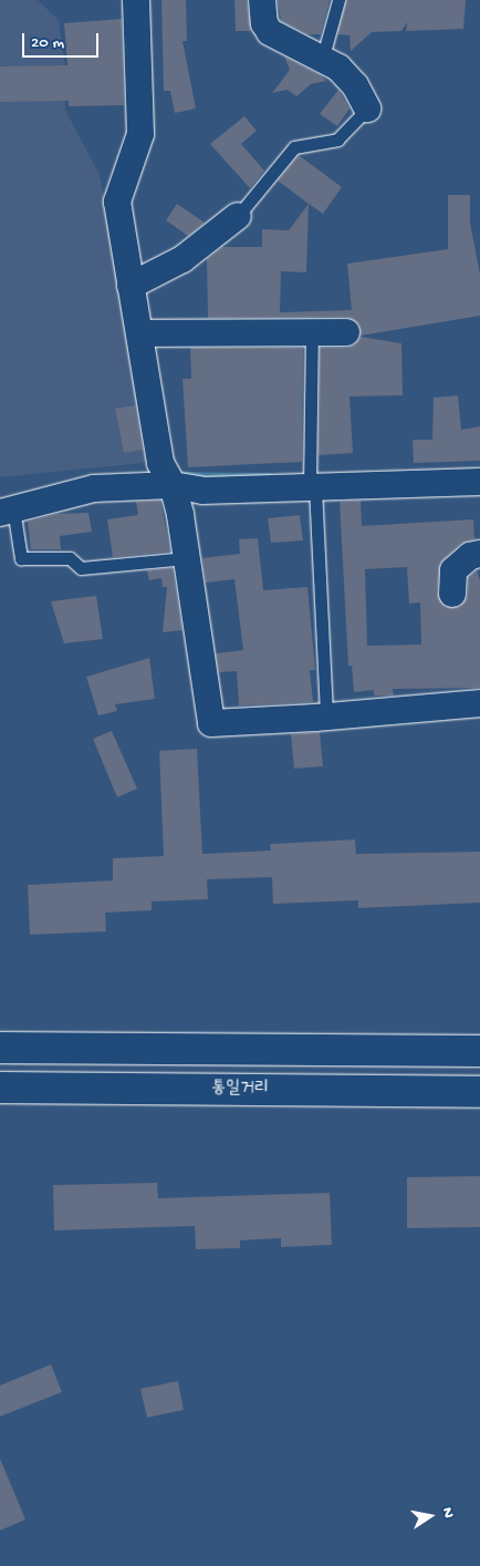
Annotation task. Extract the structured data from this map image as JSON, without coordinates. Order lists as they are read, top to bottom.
{
  "streets": {
    "main road": ["통일거리"]
  },
  "scale_bar": "20 m",
  "north": "right"
}
